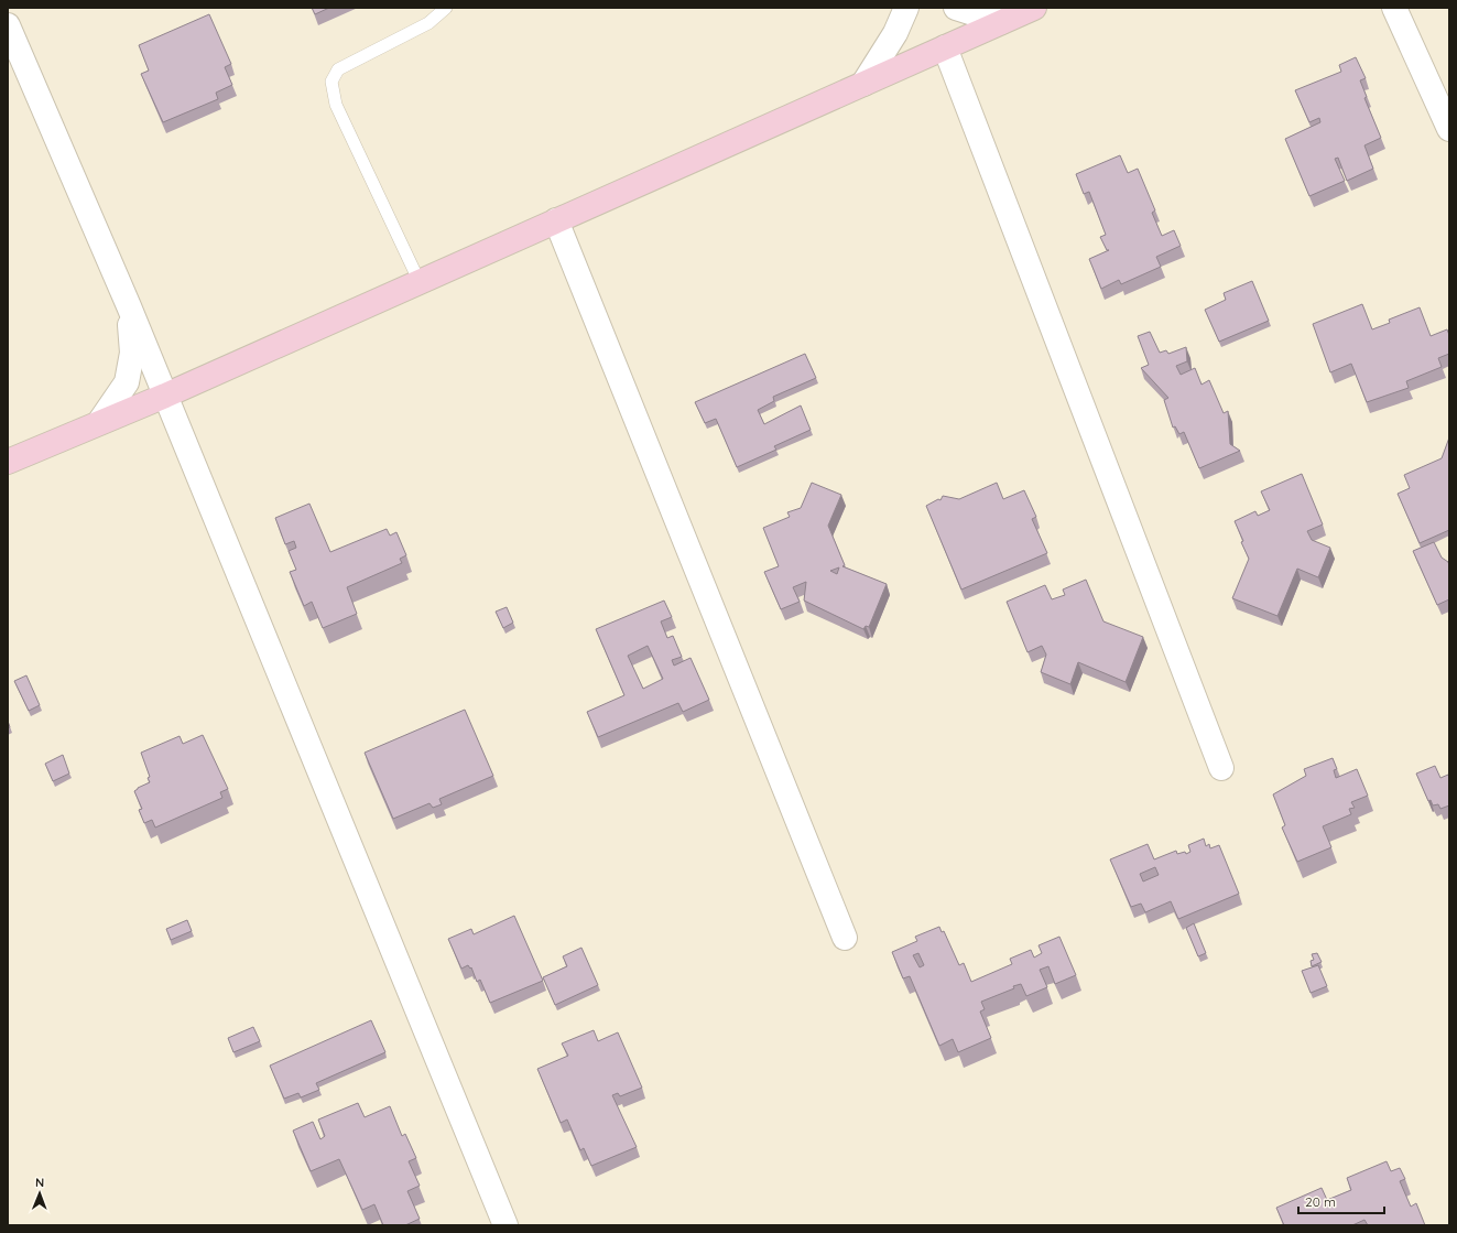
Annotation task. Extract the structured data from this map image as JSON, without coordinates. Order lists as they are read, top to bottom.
{
  "scale_bar": "20 m",
  "north": "top"
}
